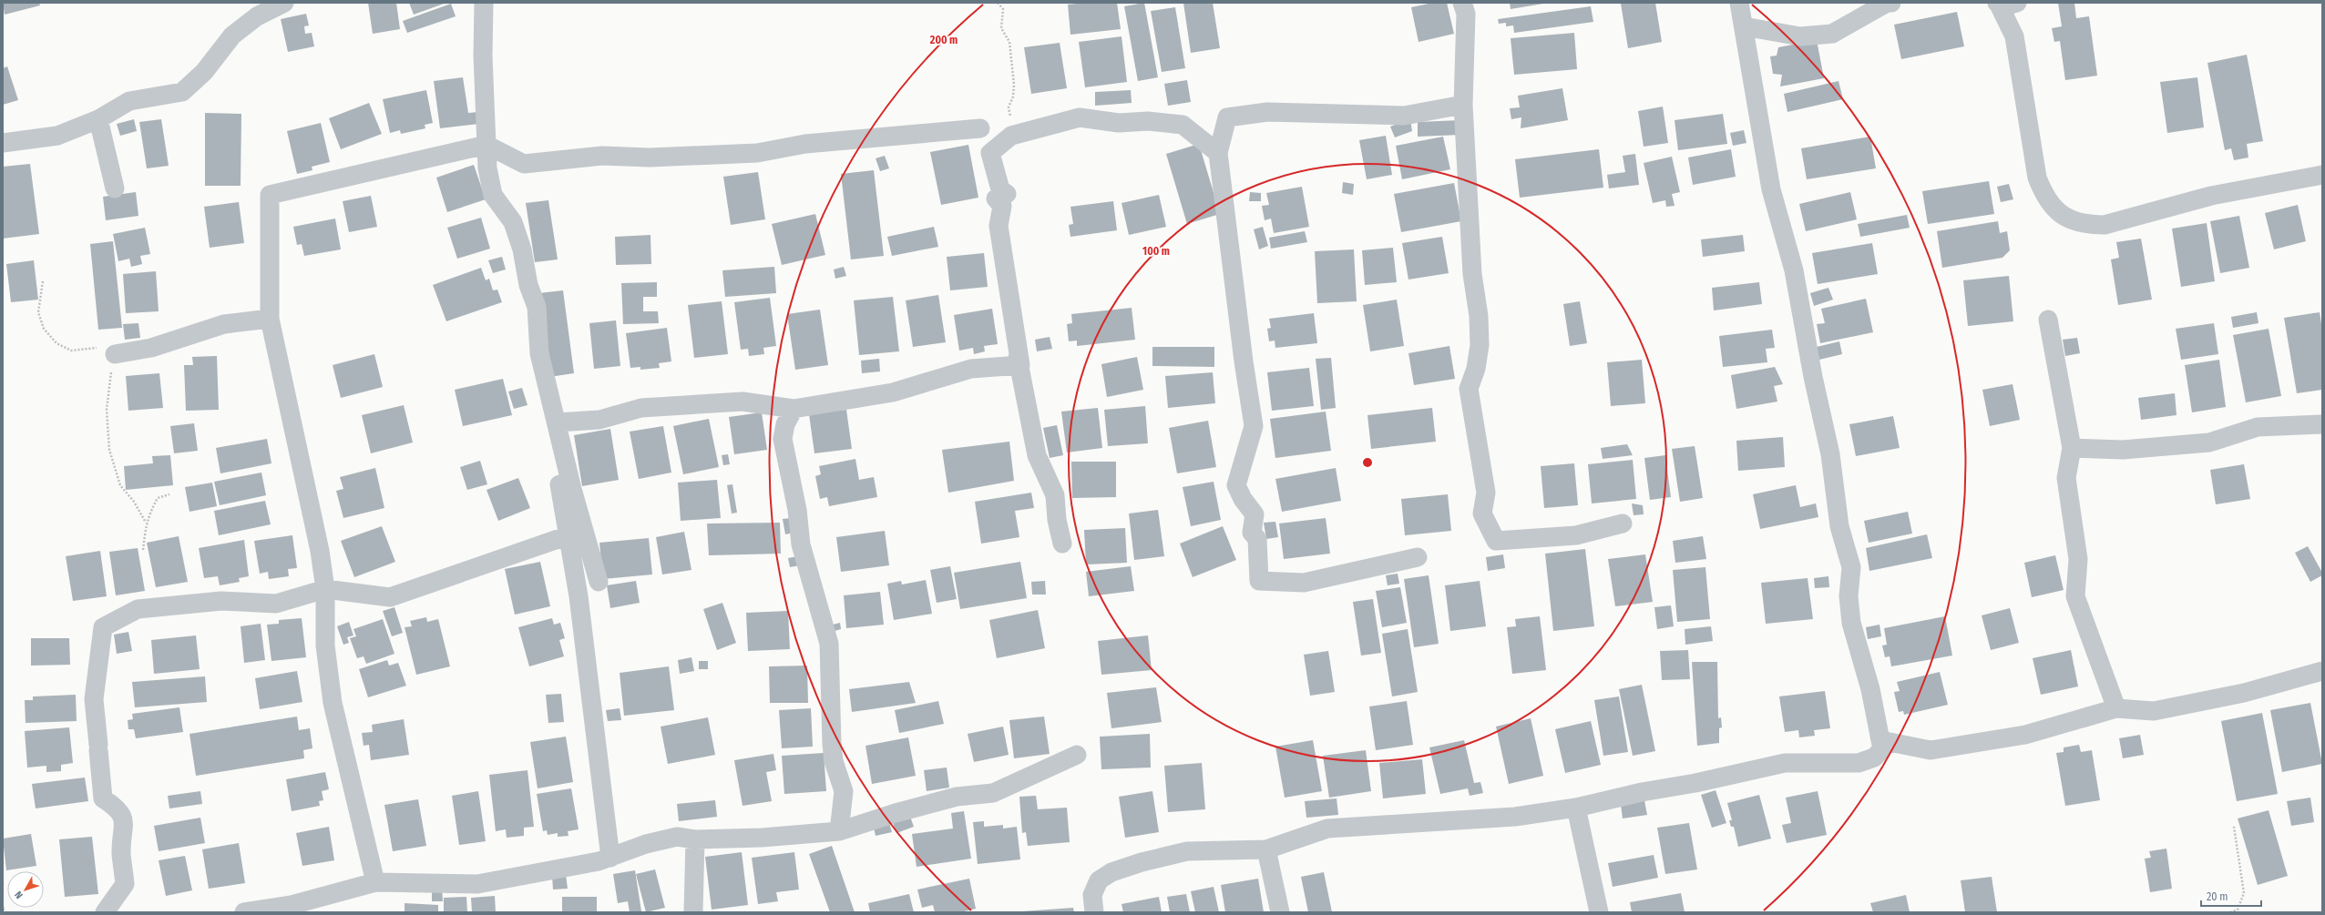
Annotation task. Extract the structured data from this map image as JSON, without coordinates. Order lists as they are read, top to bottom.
{
  "scale_bar": "20 m",
  "north": "bottom left",
  "rings": ["200 m", "100 m"]
}
